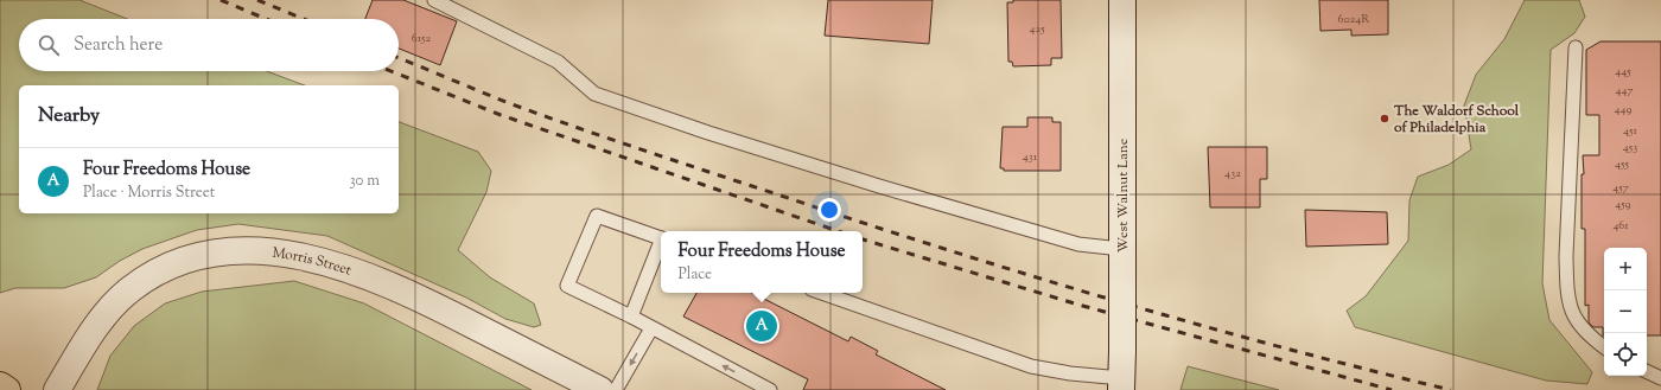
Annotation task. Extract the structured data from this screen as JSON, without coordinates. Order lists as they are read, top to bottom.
{
  "streets": {
    "street": ["West Walnut Lane", "Morris Street"]
  },
  "places": ["The Waldorf School of Philadelphia"],
  "house_numbers": [
    "6024R",
    "425",
    "6152",
    "445",
    "447",
    "449",
    "451",
    "453",
    "431",
    "455",
    "432",
    "457",
    "459",
    "461"
  ],
  "page": {
    "search": "Search here",
    "heading": "Nearby",
    "list": [
      {
        "mark": "A",
        "name": "Four Freedoms House",
        "note": "Place · Morris Street",
        "value": "30 m"
      }
    ],
    "popup": ["Four Freedoms House", "Place"],
    "map_buttons": ["+", "−"],
    "pins": "A"
  }
}
